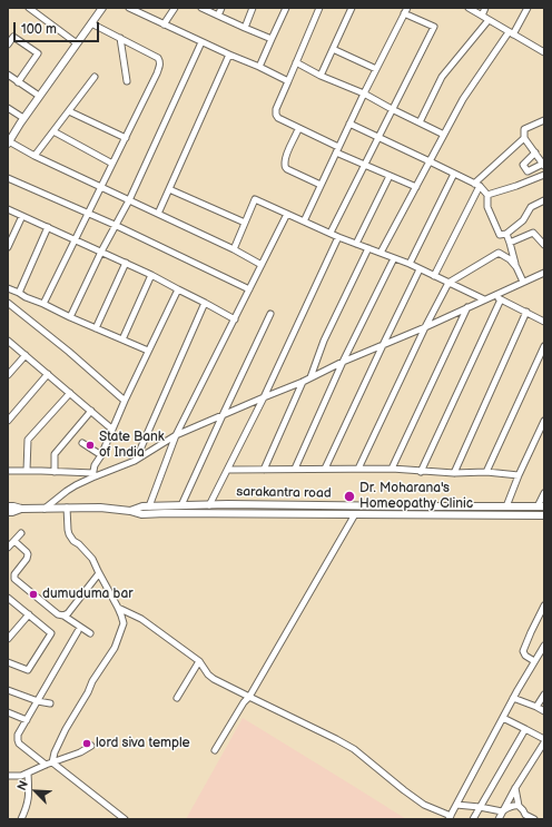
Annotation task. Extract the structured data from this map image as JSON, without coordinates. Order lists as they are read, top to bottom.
{
  "streets": {
    "street": ["sarakantra road"]
  },
  "places": [
    "State Bank of India",
    "Dr. Moharana's Homeopathy Clinic",
    "dumuduma bar",
    "lord siva temple"
  ],
  "scale_bar": "100 m",
  "north": "top left"
}
